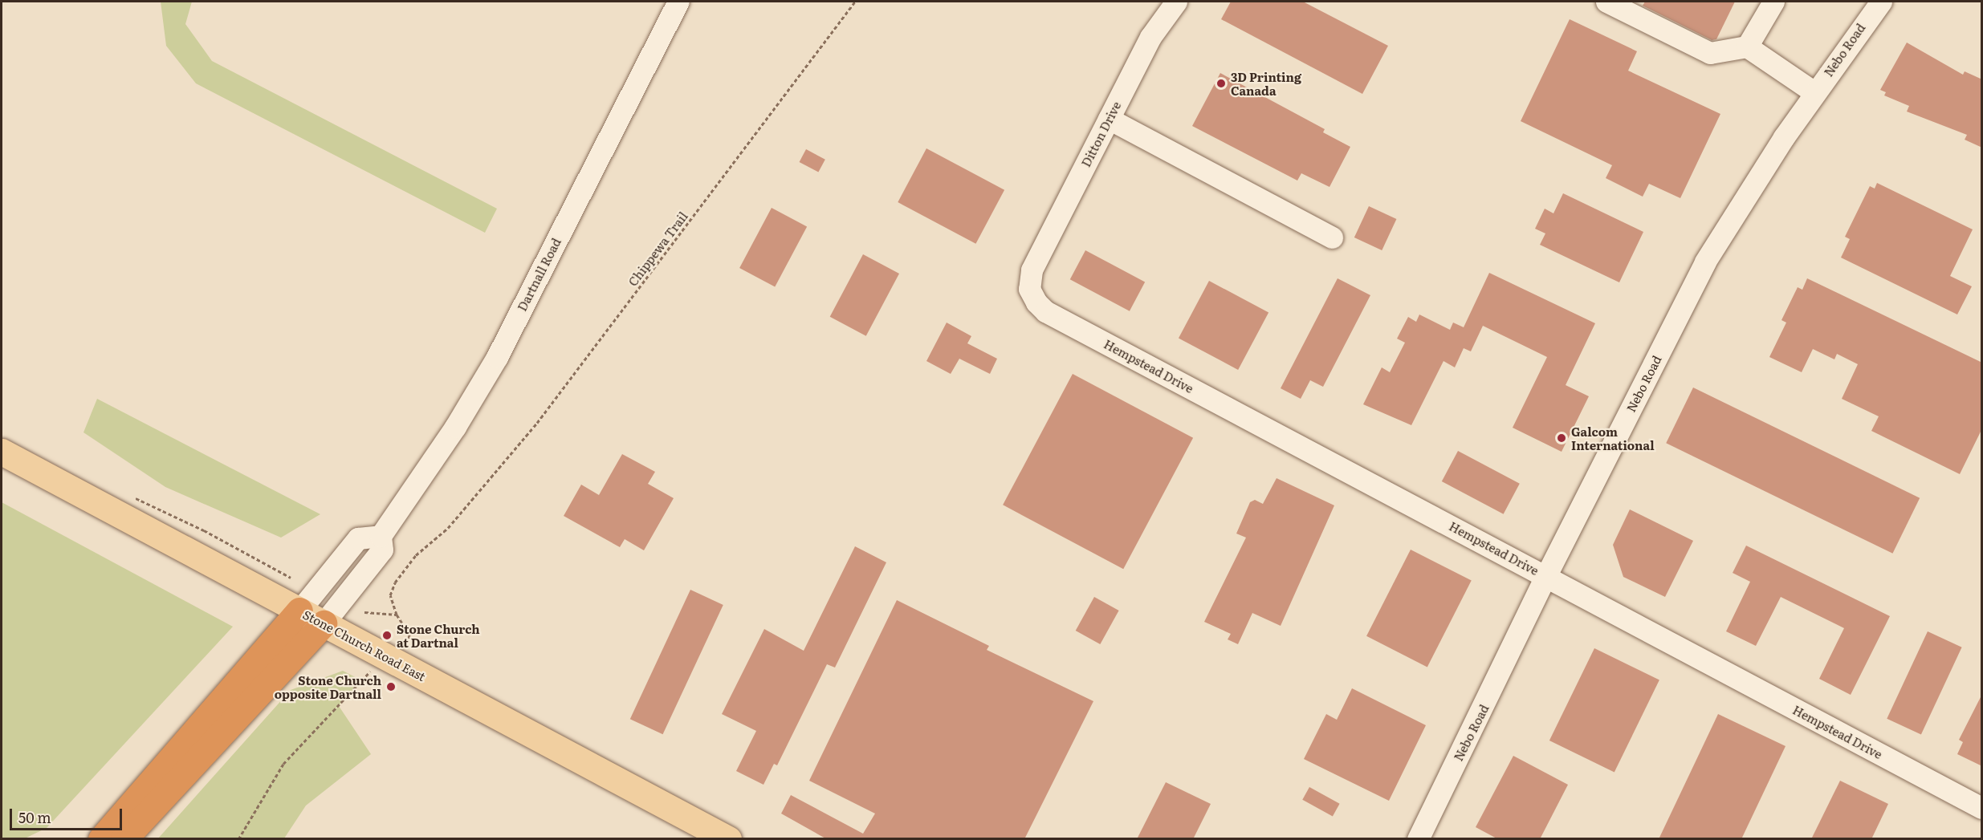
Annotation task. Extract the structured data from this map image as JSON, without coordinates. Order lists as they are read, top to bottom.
{
  "streets": {
    "main road": ["Stone Church Road East"],
    "street": [
      "Nebo Road",
      "Ditton Drive",
      "Dartnall Road",
      "Hempstead Drive"
    ],
    "path": ["Chippewa Trail"]
  },
  "crossings": [
    ["Nebo Road", "Hempstead Drive"],
    ["Ditton Drive", "Hempstead Drive"],
    ["Dartnall Road", "Stone Church Road East"]
  ],
  "places": [
    "3D Printing Canada",
    "Galcom International",
    "Stone Church at Dartnal",
    "Stone Church opposite Dartnall"
  ],
  "scale_bar": "50 m"
}
